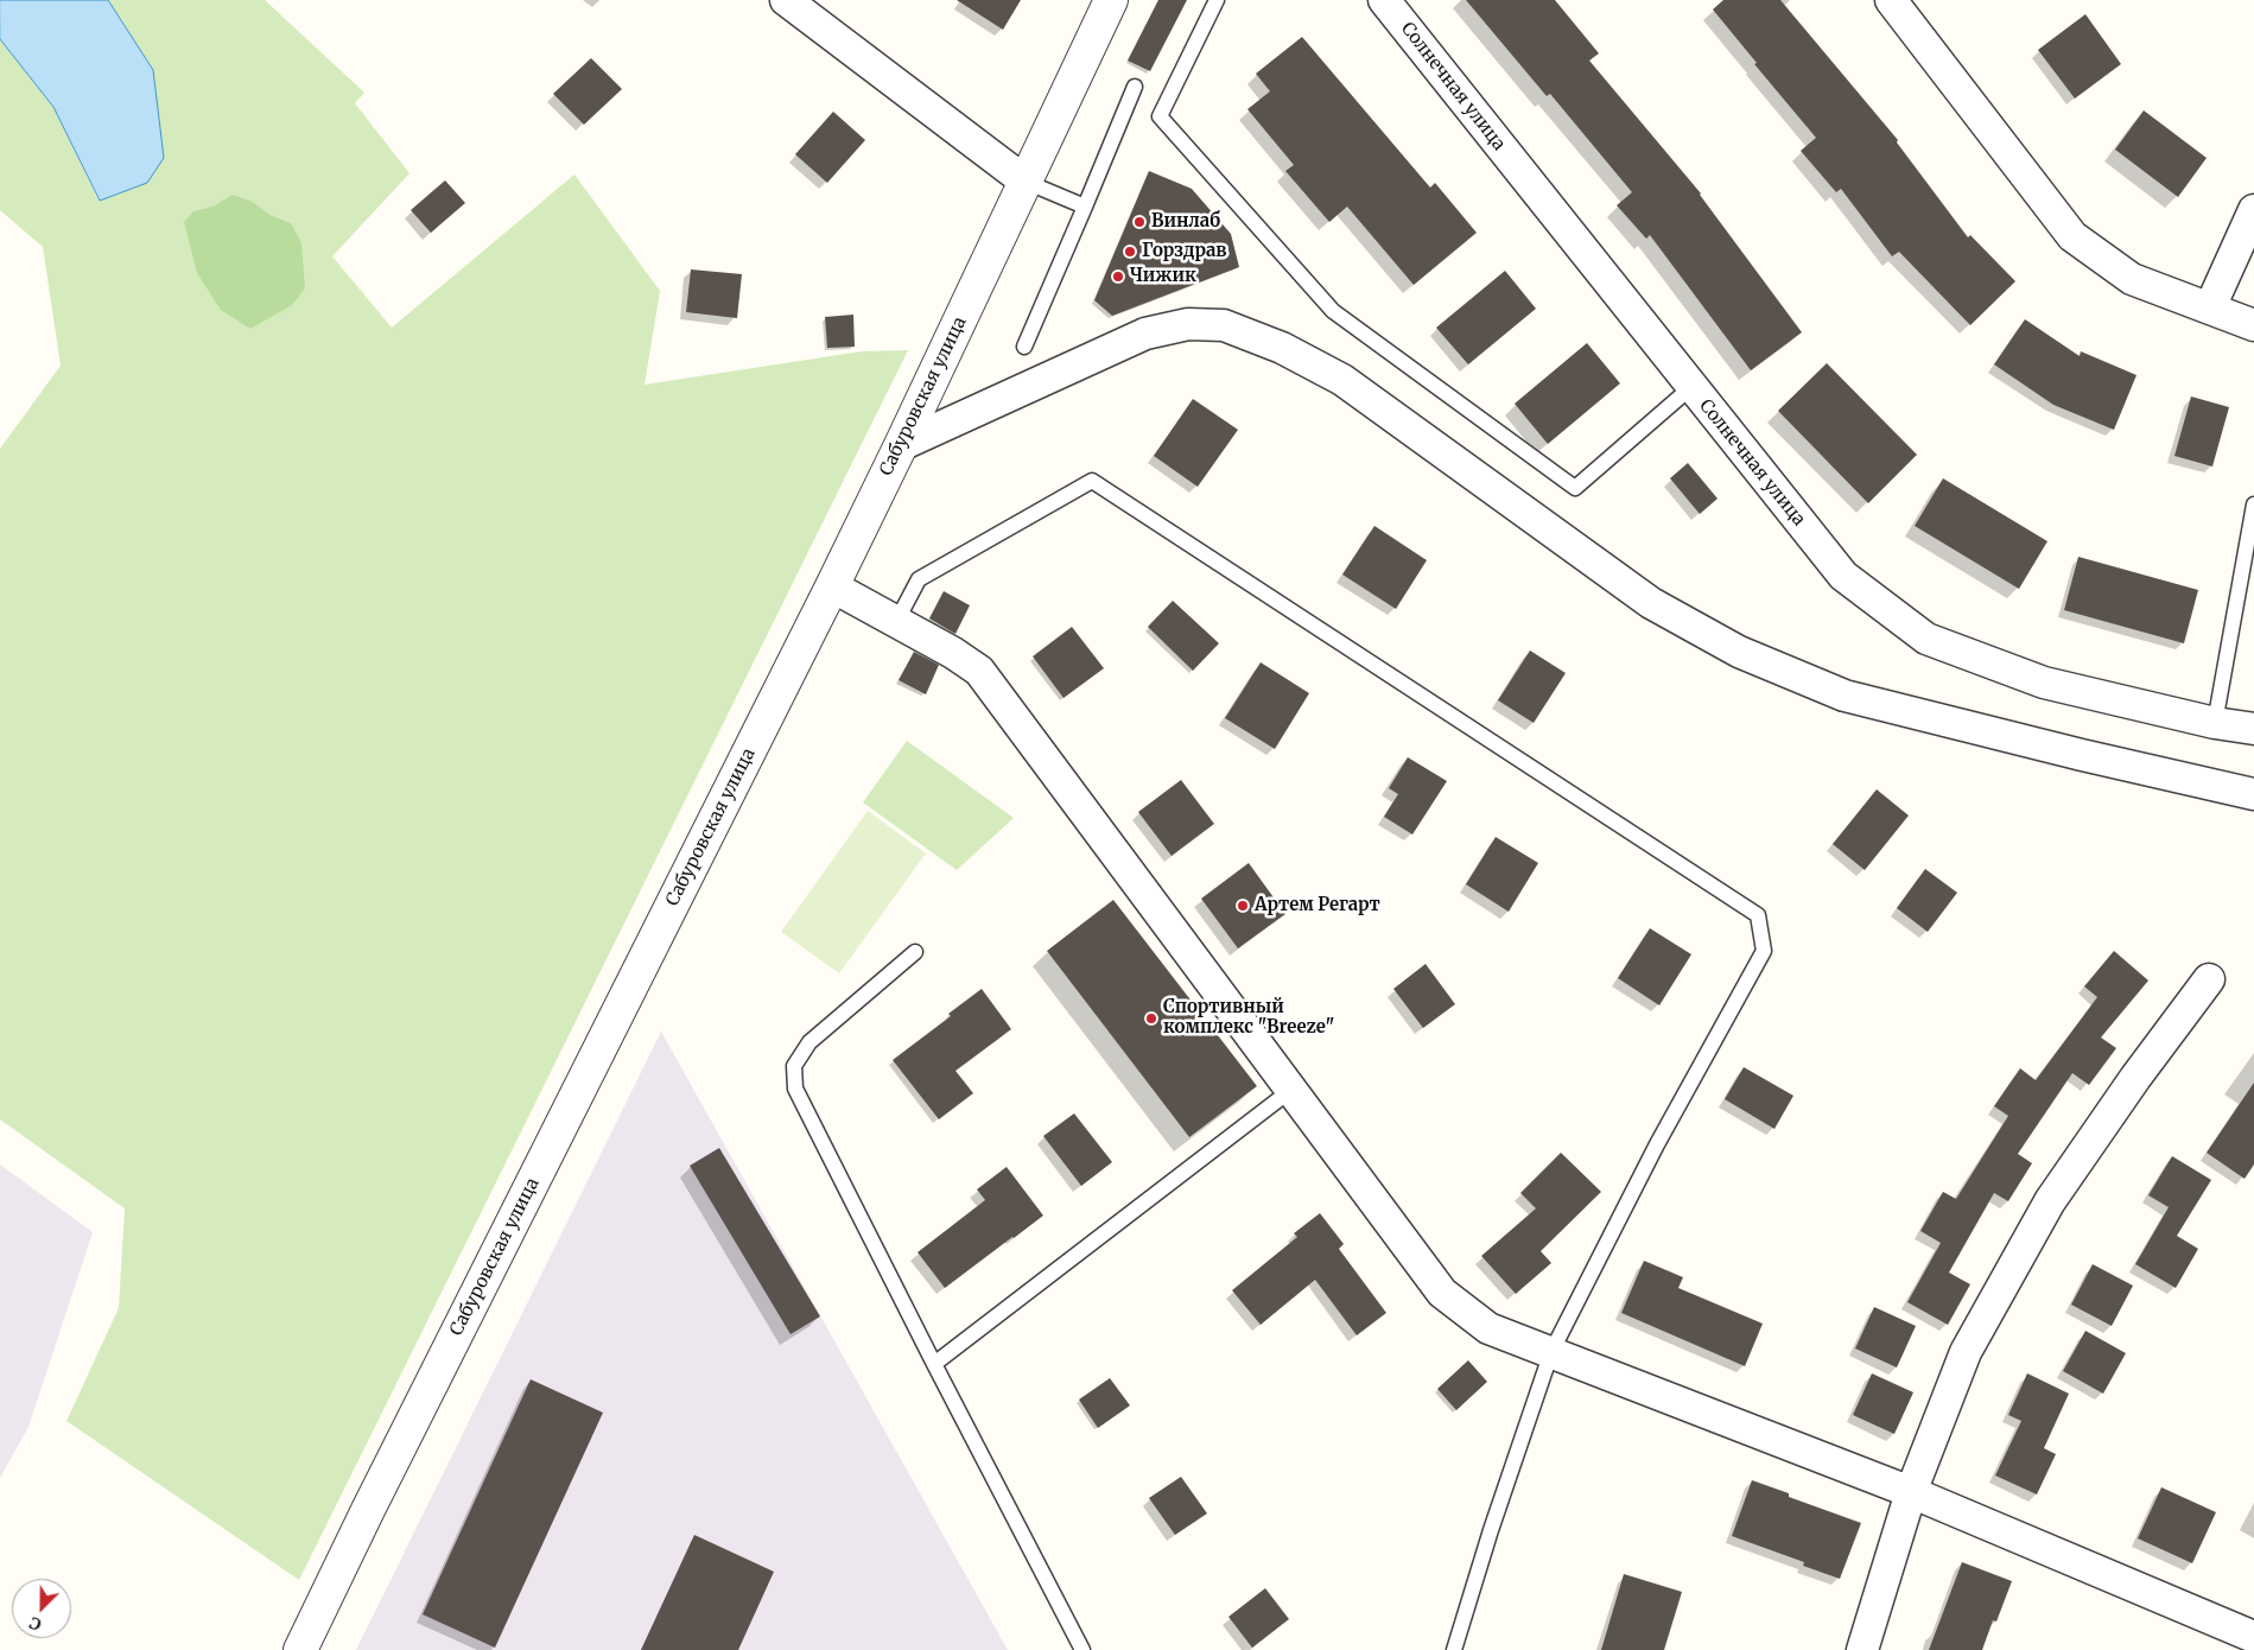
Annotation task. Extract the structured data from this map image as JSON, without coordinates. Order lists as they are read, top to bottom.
{
  "streets": {
    "street": ["Солнечная улица", "Сабуровская улица"]
  },
  "places": [
    "Винлаб",
    "Горздрав",
    "Чижик",
    "Артем Регарт",
    "Спортивный комплекс \"Breeze\""
  ],
  "north": "bottom left"
}
